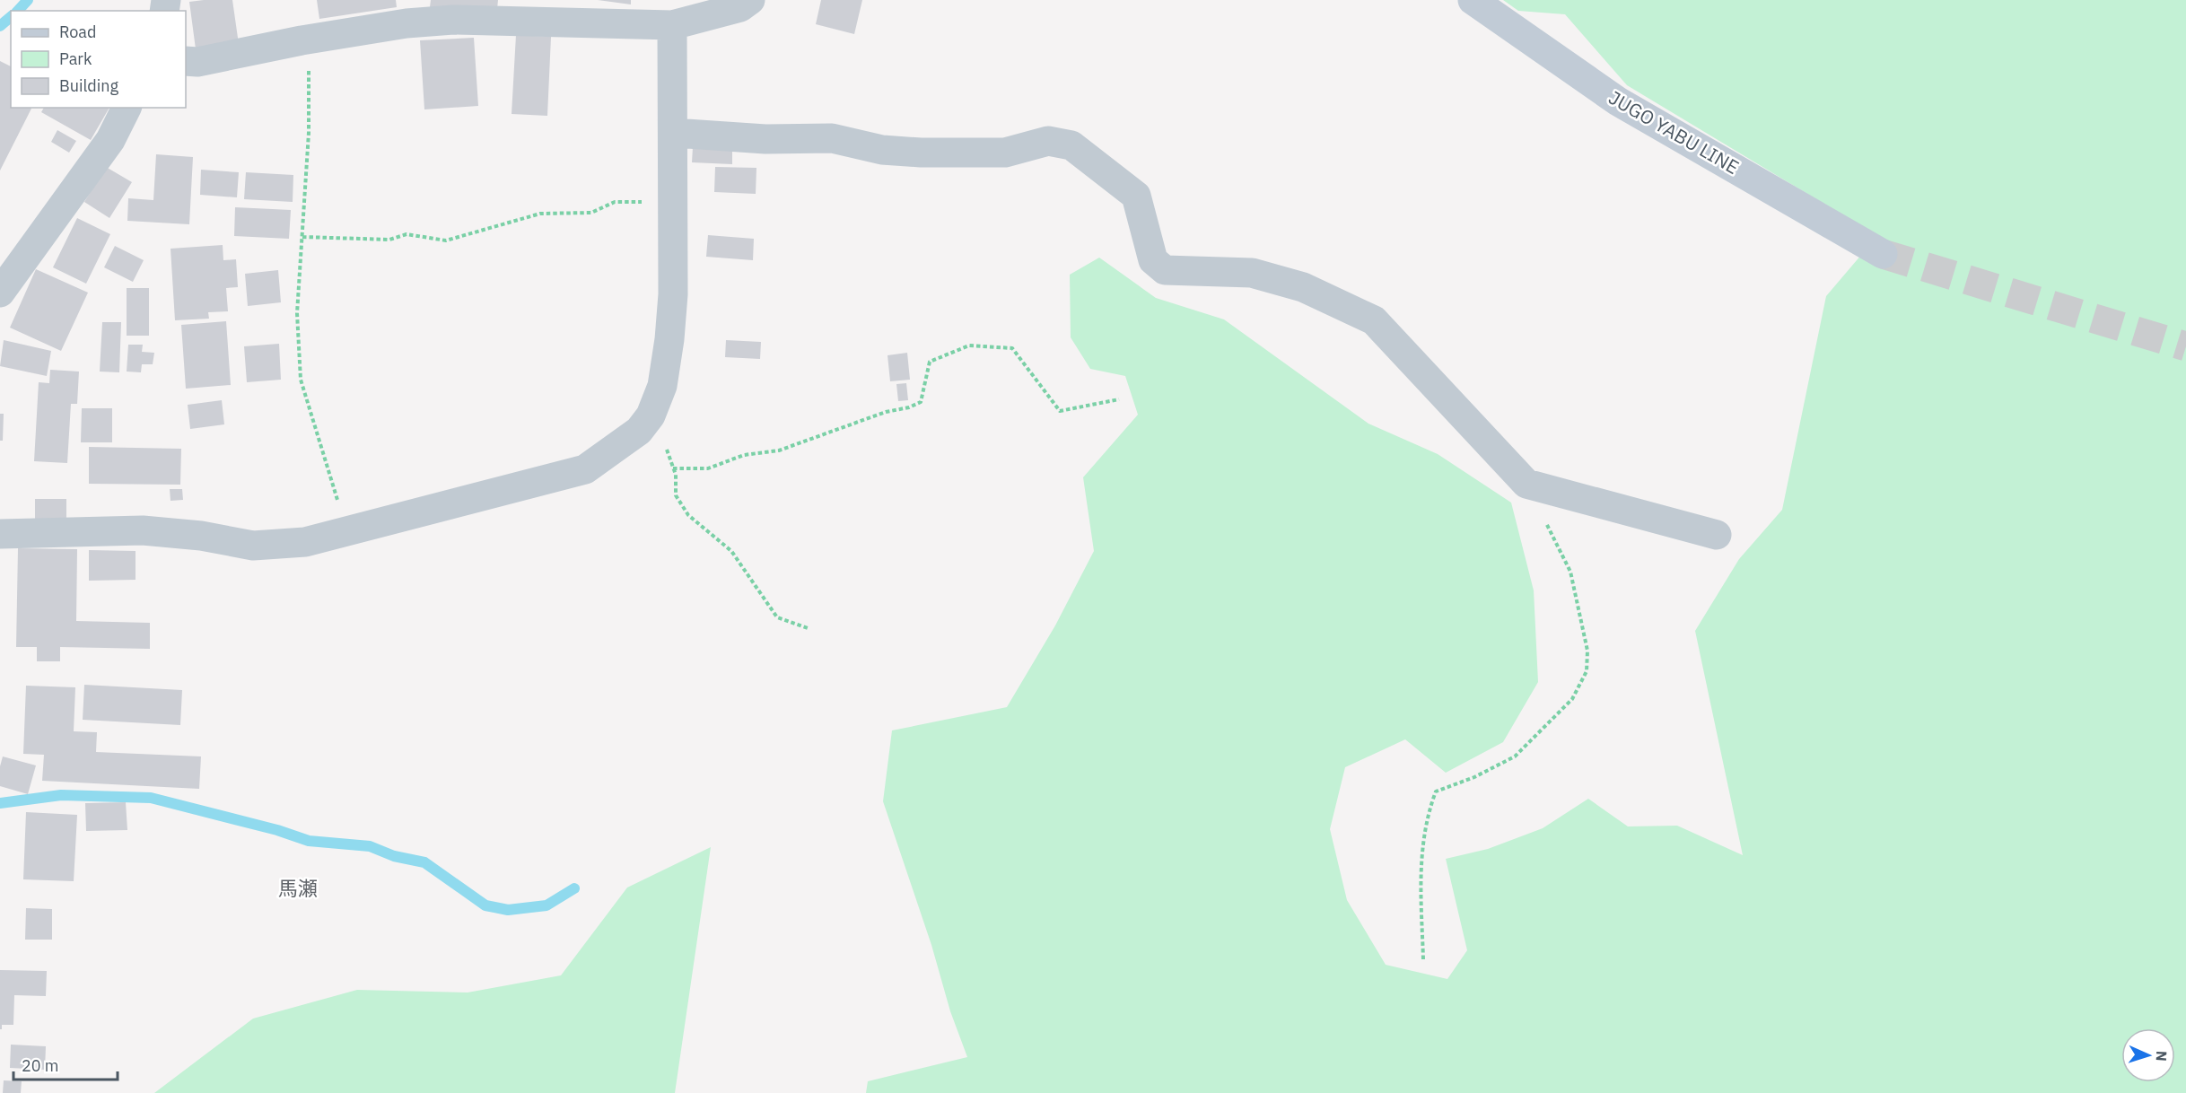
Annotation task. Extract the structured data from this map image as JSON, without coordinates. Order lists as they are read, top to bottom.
{
  "streets": {
    "main road": ["JUGO YABU LINE"]
  },
  "districts": ["馬瀬"],
  "legend": ["Road", "Park", "Building"],
  "scale_bar": "20 m",
  "north": "right"
}
